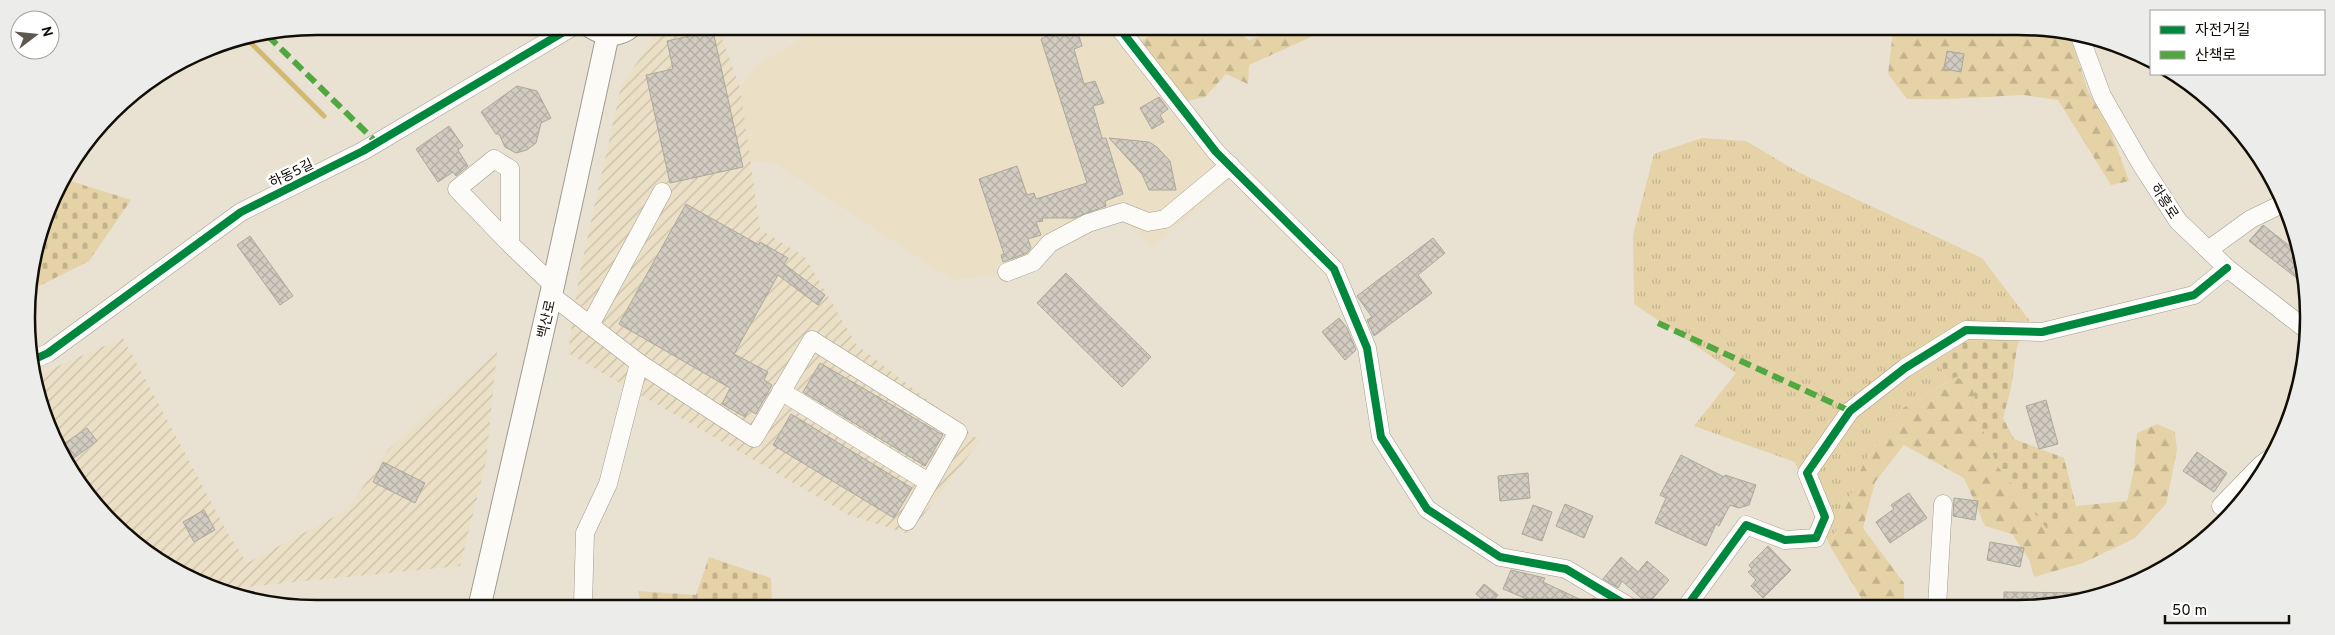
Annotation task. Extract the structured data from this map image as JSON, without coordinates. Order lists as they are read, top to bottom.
{
  "streets": {
    "main road": ["백산로"],
    "street": ["하동5길", "하흥로"]
  },
  "legend": ["자전거길", "산책로"],
  "scale_bar": "50 m",
  "north": "right"
}
